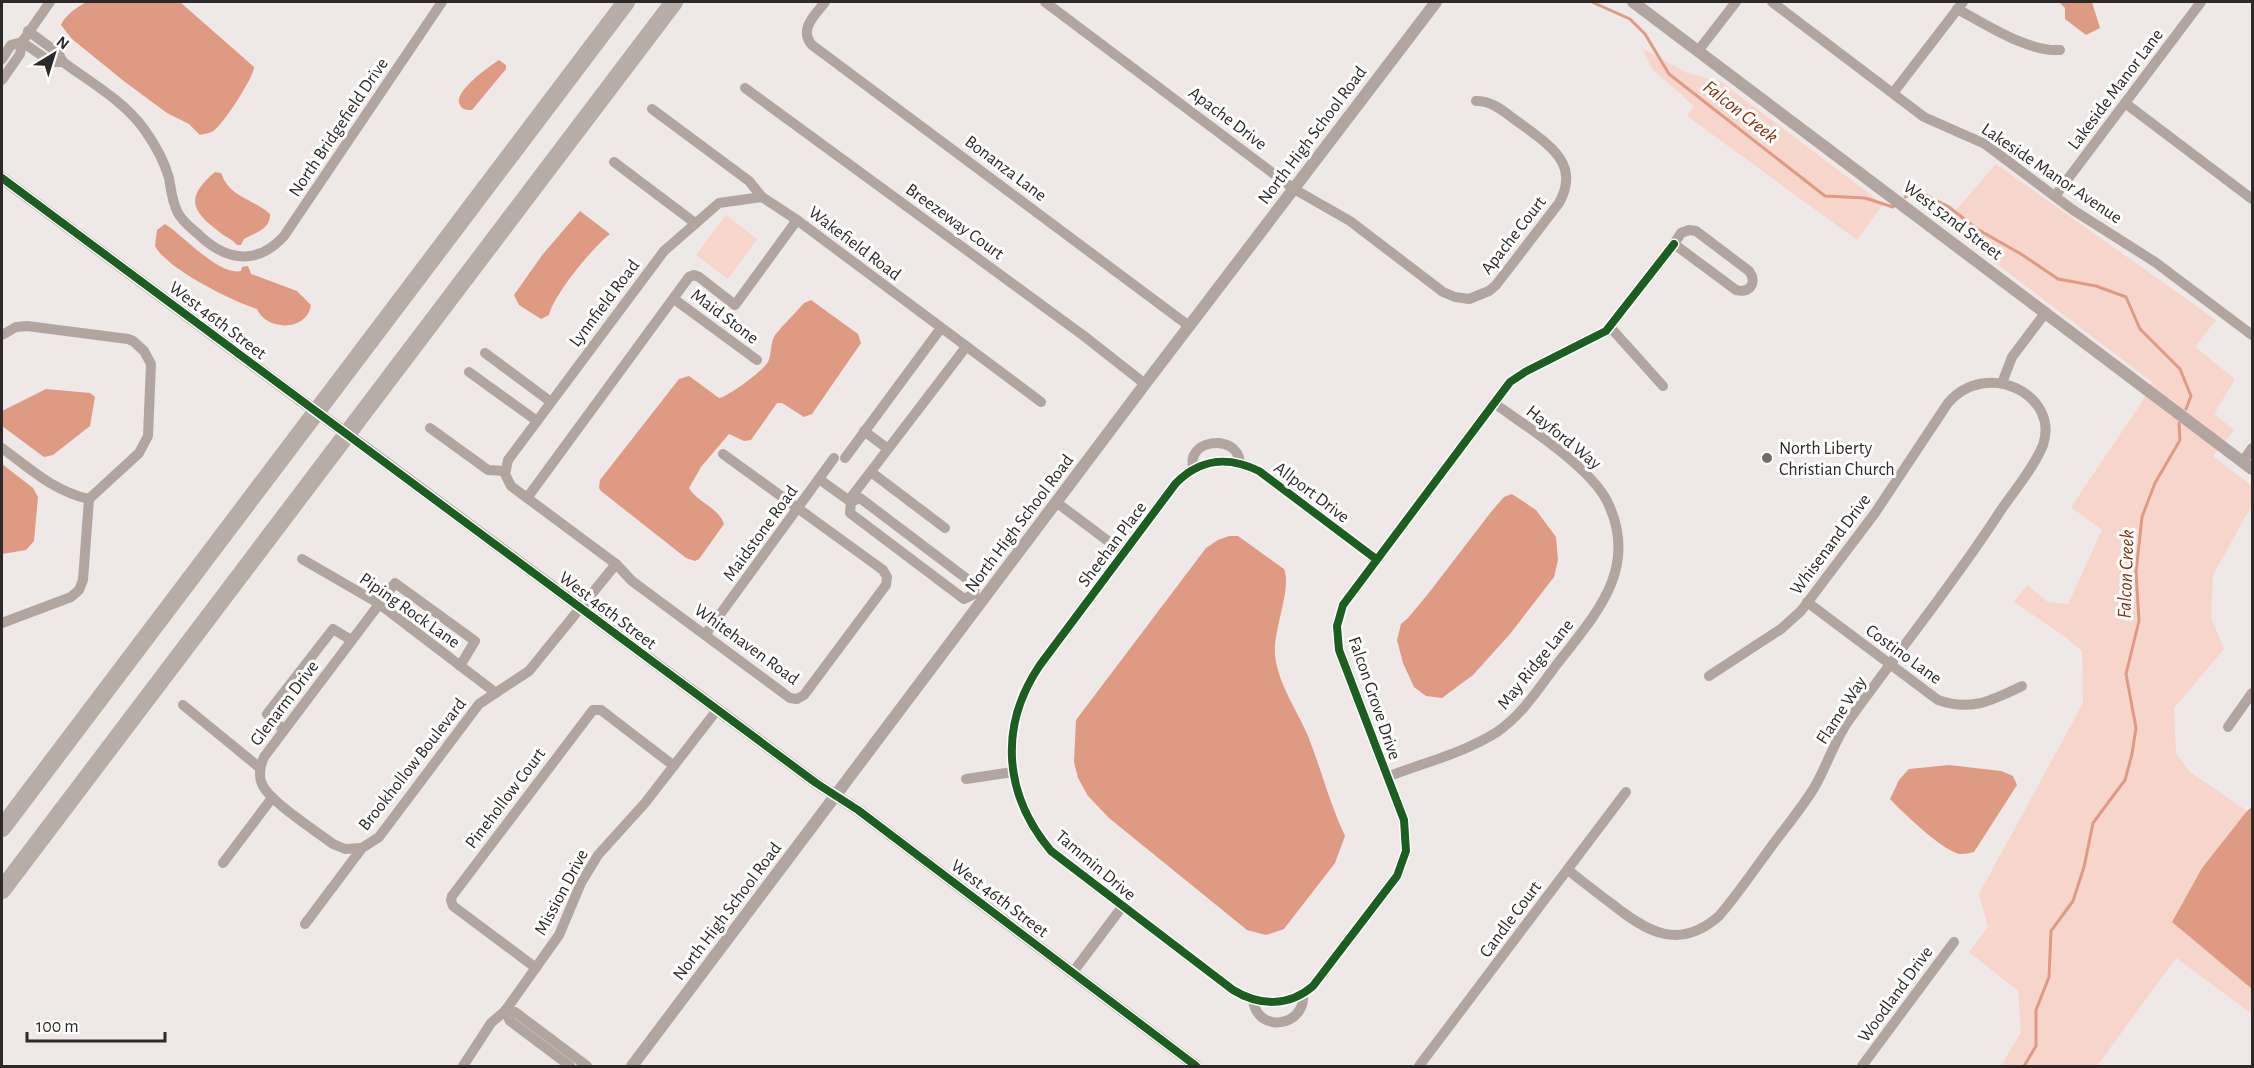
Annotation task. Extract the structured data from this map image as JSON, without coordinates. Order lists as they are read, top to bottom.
{
  "streets": {
    "street": [
      "Lakeside Manor Lane",
      "Apache Drive",
      "North Bridgefield Drive",
      "North High School Road",
      "Bonanza Lane",
      "Lakeside Manor Avenue",
      "West 52nd Street",
      "Breezeway Court",
      "Apache Court",
      "Wakefield Road",
      "Lynnfield Road",
      "Maid Stone",
      "West 46th Street",
      "Hayford Way",
      "Allport Drive",
      "Maidstone Road",
      "Sheehan Place",
      "Whisenand Drive",
      "Piping Rock Lane",
      "Whitehaven Road",
      "Costino Lane",
      "May Ridge Lane",
      "Falcon Grove Drive",
      "Glenarm Drive",
      "Flame Way",
      "Brookhollow Boulevard",
      "Pinehollow Court",
      "Tammin Drive",
      "Mission Drive",
      "Candle Court",
      "Woodland Drive"
    ]
  },
  "crossings": [
    ["Lakeside Manor Lane", "Lakeside Manor Avenue"],
    ["Apache Drive", "North High School Road"],
    ["Apache Drive", "Apache Court"],
    ["North High School Road", "Bonanza Lane"],
    ["North High School Road", "Breezeway Court"],
    ["North High School Road", "West 46th Street"],
    ["North High School Road", "Maidstone Road"],
    ["Wakefield Road", "Lynnfield Road"],
    ["Lynnfield Road", "Whitehaven Road"],
    ["West 46th Street", "Brookhollow Boulevard"],
    ["West 46th Street", "Mission Drive"],
    ["Hayford Way", "May Ridge Lane"],
    ["Hayford Way", "Falcon Grove Drive"],
    ["Allport Drive", "Sheehan Place"],
    ["Allport Drive", "Falcon Grove Drive"],
    ["Maidstone Road", "Whitehaven Road"],
    ["Sheehan Place", "Tammin Drive"],
    ["Whisenand Drive", "Costino Lane"],
    ["Whisenand Drive", "Flame Way"],
    ["Piping Rock Lane", "Glenarm Drive"],
    ["Piping Rock Lane", "Brookhollow Boulevard"],
    ["Costino Lane", "Flame Way"],
    ["May Ridge Lane", "Falcon Grove Drive"],
    ["Falcon Grove Drive", "Tammin Drive"],
    ["Glenarm Drive", "Brookhollow Boulevard"],
    ["Flame Way", "Candle Court"],
    ["Pinehollow Court", "Mission Drive"]
  ],
  "water": ["Falcon Creek"],
  "places": ["North Liberty Christian Church"],
  "scale_bar": "100 m",
  "north": "top right"
}
